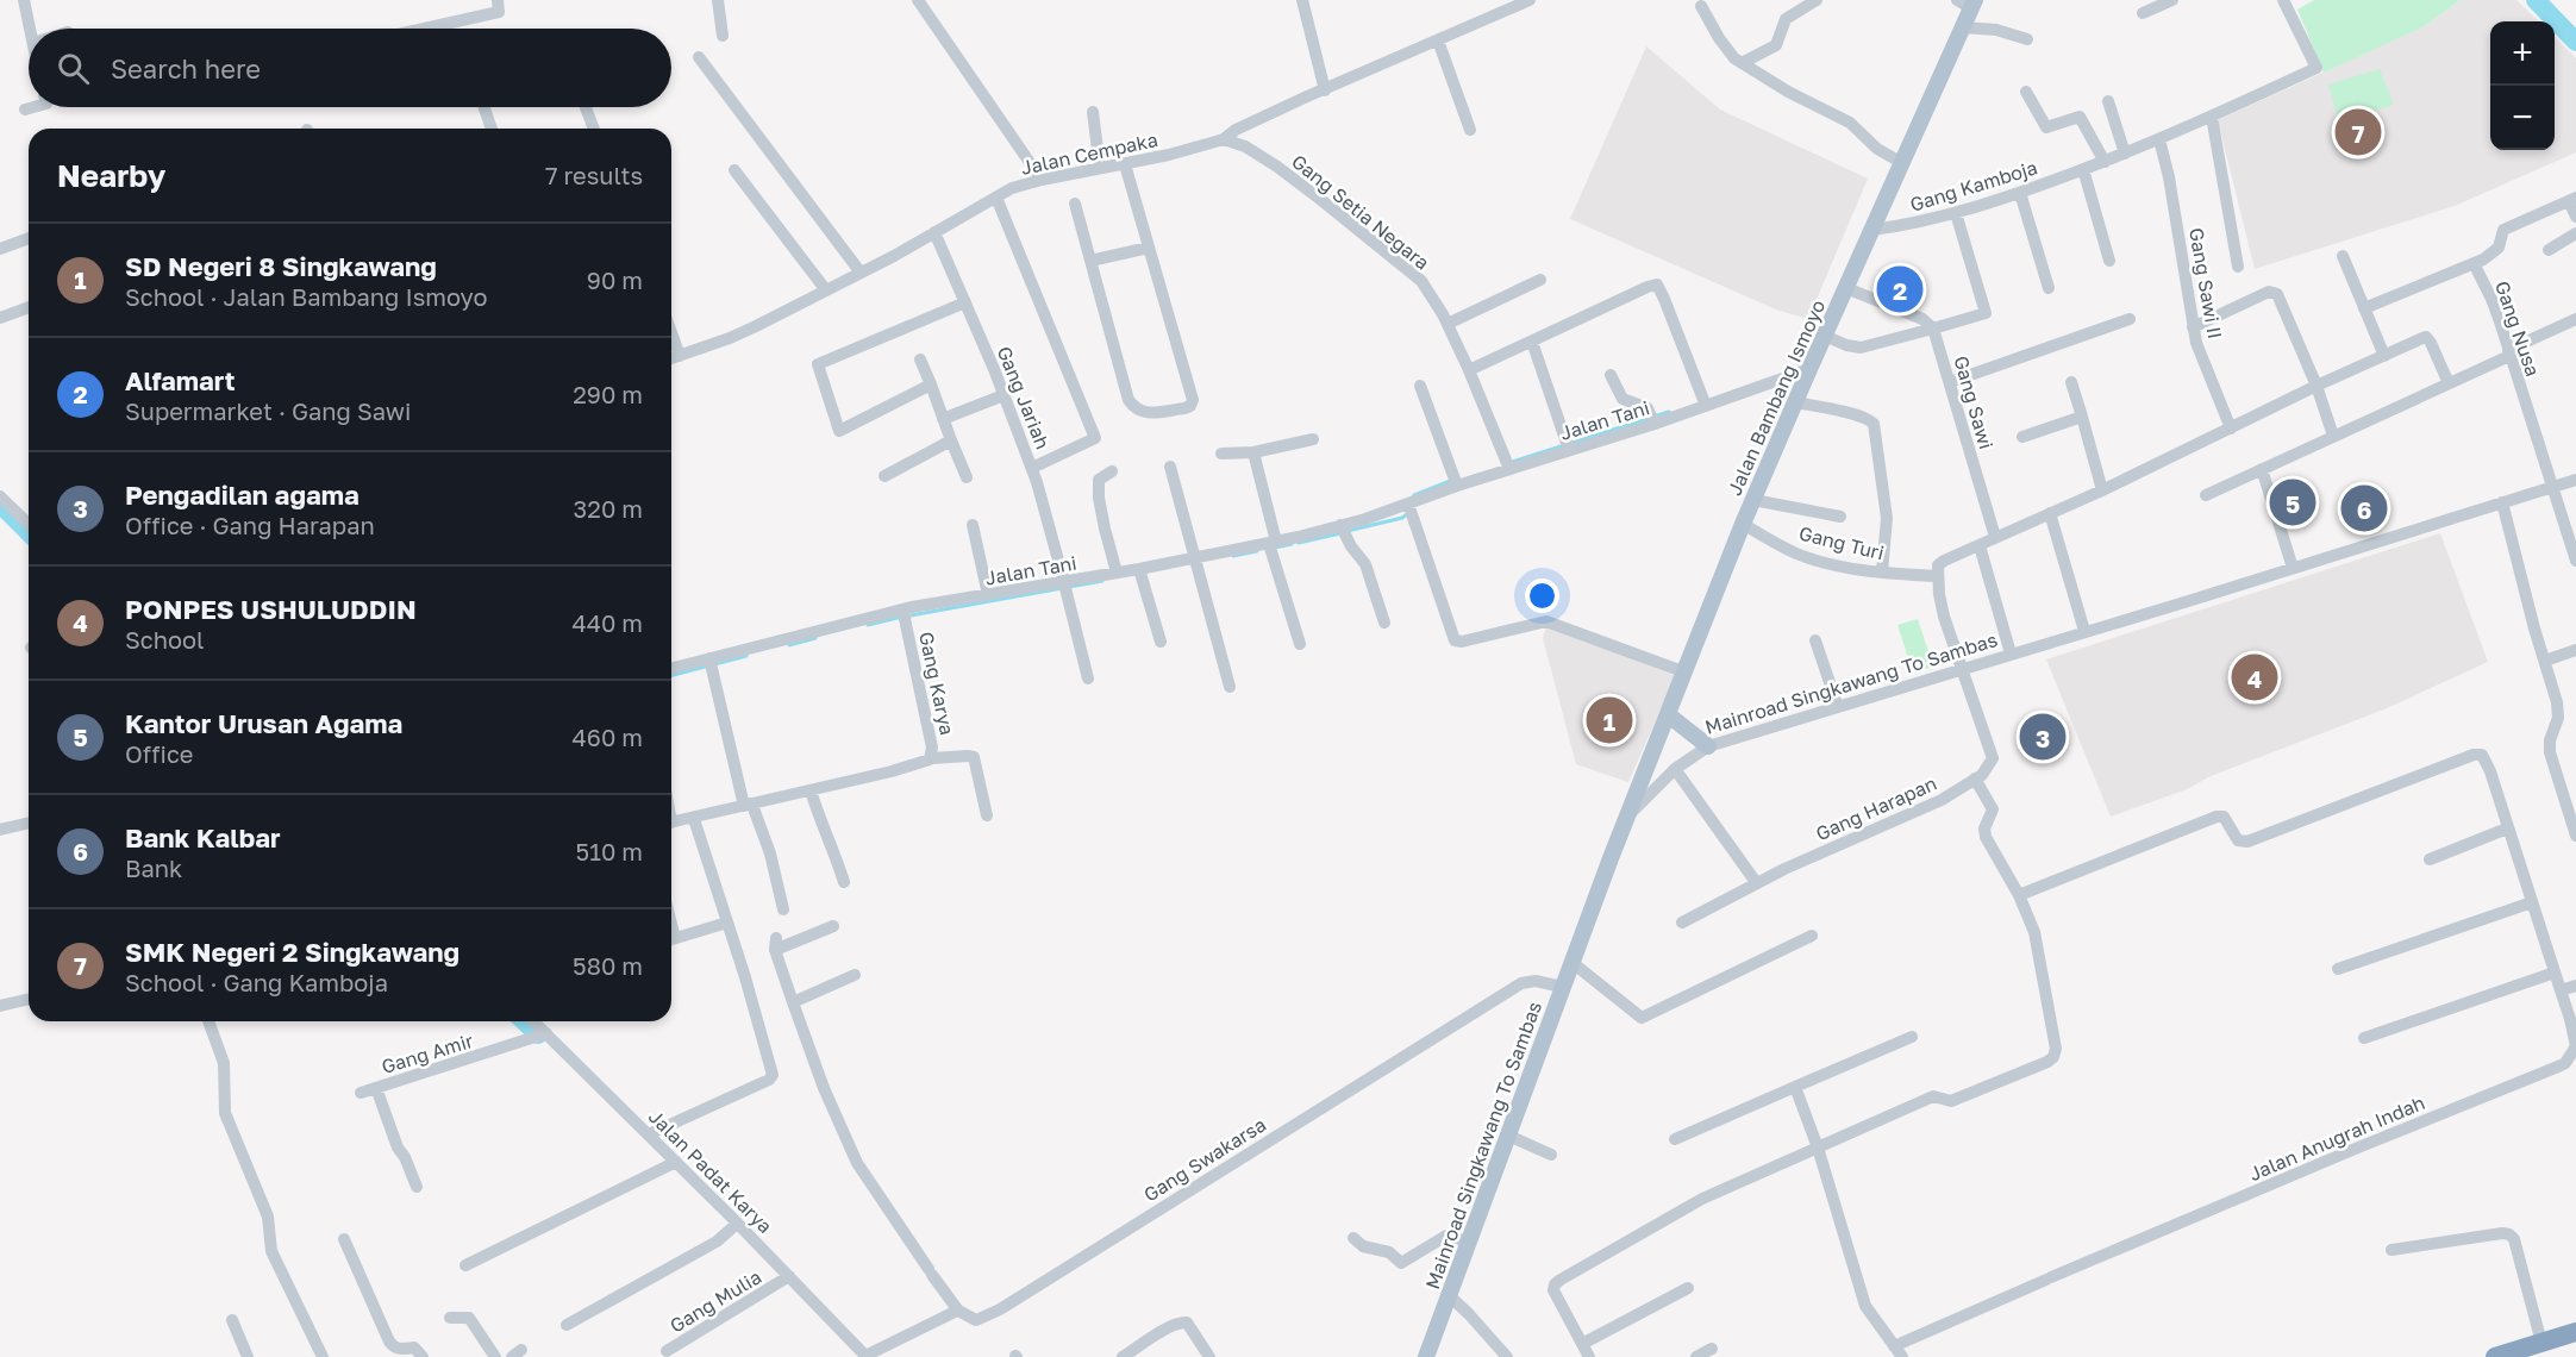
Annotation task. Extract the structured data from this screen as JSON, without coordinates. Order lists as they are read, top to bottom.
{
  "streets": {
    "main road": ["Jalan Bambang Ismoyo", "Mainroad Singkawang To Sambas"],
    "street": [
      "Jalan Cempaka",
      "Gang Kamboja",
      "Gang Setia Negara",
      "Gang Sawi II",
      "Gang Nusa",
      "Gang Jariah",
      "Gang Sawi",
      "Jalan Tani",
      "Gang Turi",
      "Gang Karya",
      "Gang Harapan",
      "Gang Amir",
      "Jalan Anugrah Indah",
      "Gang Swakarsa",
      "Jalan Padat Karya",
      "Gang Mulia"
    ]
  },
  "crossings": [
    ["Jalan Cempaka", "Gang Setia Negara"],
    ["Jalan Cempaka", "Gang Jariah"],
    ["Gang Kamboja", "Gang Sawi II"],
    ["Gang Kamboja", "Jalan Bambang Ismoyo"],
    ["Gang Setia Negara", "Jalan Tani"],
    ["Gang Nusa", "Mainroad Singkawang To Sambas"],
    ["Gang Jariah", "Jalan Tani"],
    ["Jalan Bambang Ismoyo", "Jalan Tani"],
    ["Jalan Bambang Ismoyo", "Gang Turi"],
    ["Jalan Bambang Ismoyo", "Mainroad Singkawang To Sambas"],
    ["Jalan Tani", "Gang Karya"],
    ["Mainroad Singkawang To Sambas", "Gang Harapan"],
    ["Mainroad Singkawang To Sambas", "Gang Swakarsa"],
    ["Gang Amir", "Jalan Padat Karya"],
    ["Jalan Padat Karya", "Gang Mulia"]
  ],
  "page": {
    "map_buttons": ["+", "−"],
    "search": "Search here",
    "pins": [
      "7",
      "2",
      "5",
      "6",
      "4",
      "1",
      "3"
    ],
    "heading": ["Nearby", "7 results"],
    "list": [
      {
        "mark": "1",
        "name": "SD Negeri 8 Singkawang",
        "note": "School · Jalan Bambang Ismoyo",
        "value": "90 m"
      },
      {
        "mark": "2",
        "name": "Alfamart",
        "note": "Supermarket · Gang Sawi",
        "value": "290 m"
      },
      {
        "mark": "3",
        "name": "Pengadilan agama",
        "note": "Office · Gang Harapan",
        "value": "320 m"
      },
      {
        "mark": "4",
        "name": "PONPES USHULUDDIN",
        "note": "School",
        "value": "440 m"
      },
      {
        "mark": "5",
        "name": "Kantor Urusan Agama",
        "note": "Office",
        "value": "460 m"
      },
      {
        "mark": "6",
        "name": "Bank Kalbar",
        "note": "Bank",
        "value": "510 m"
      },
      {
        "mark": "7",
        "name": "SMK Negeri 2 Singkawang",
        "note": "School · Gang Kamboja",
        "value": "580 m"
      }
    ]
  }
}
